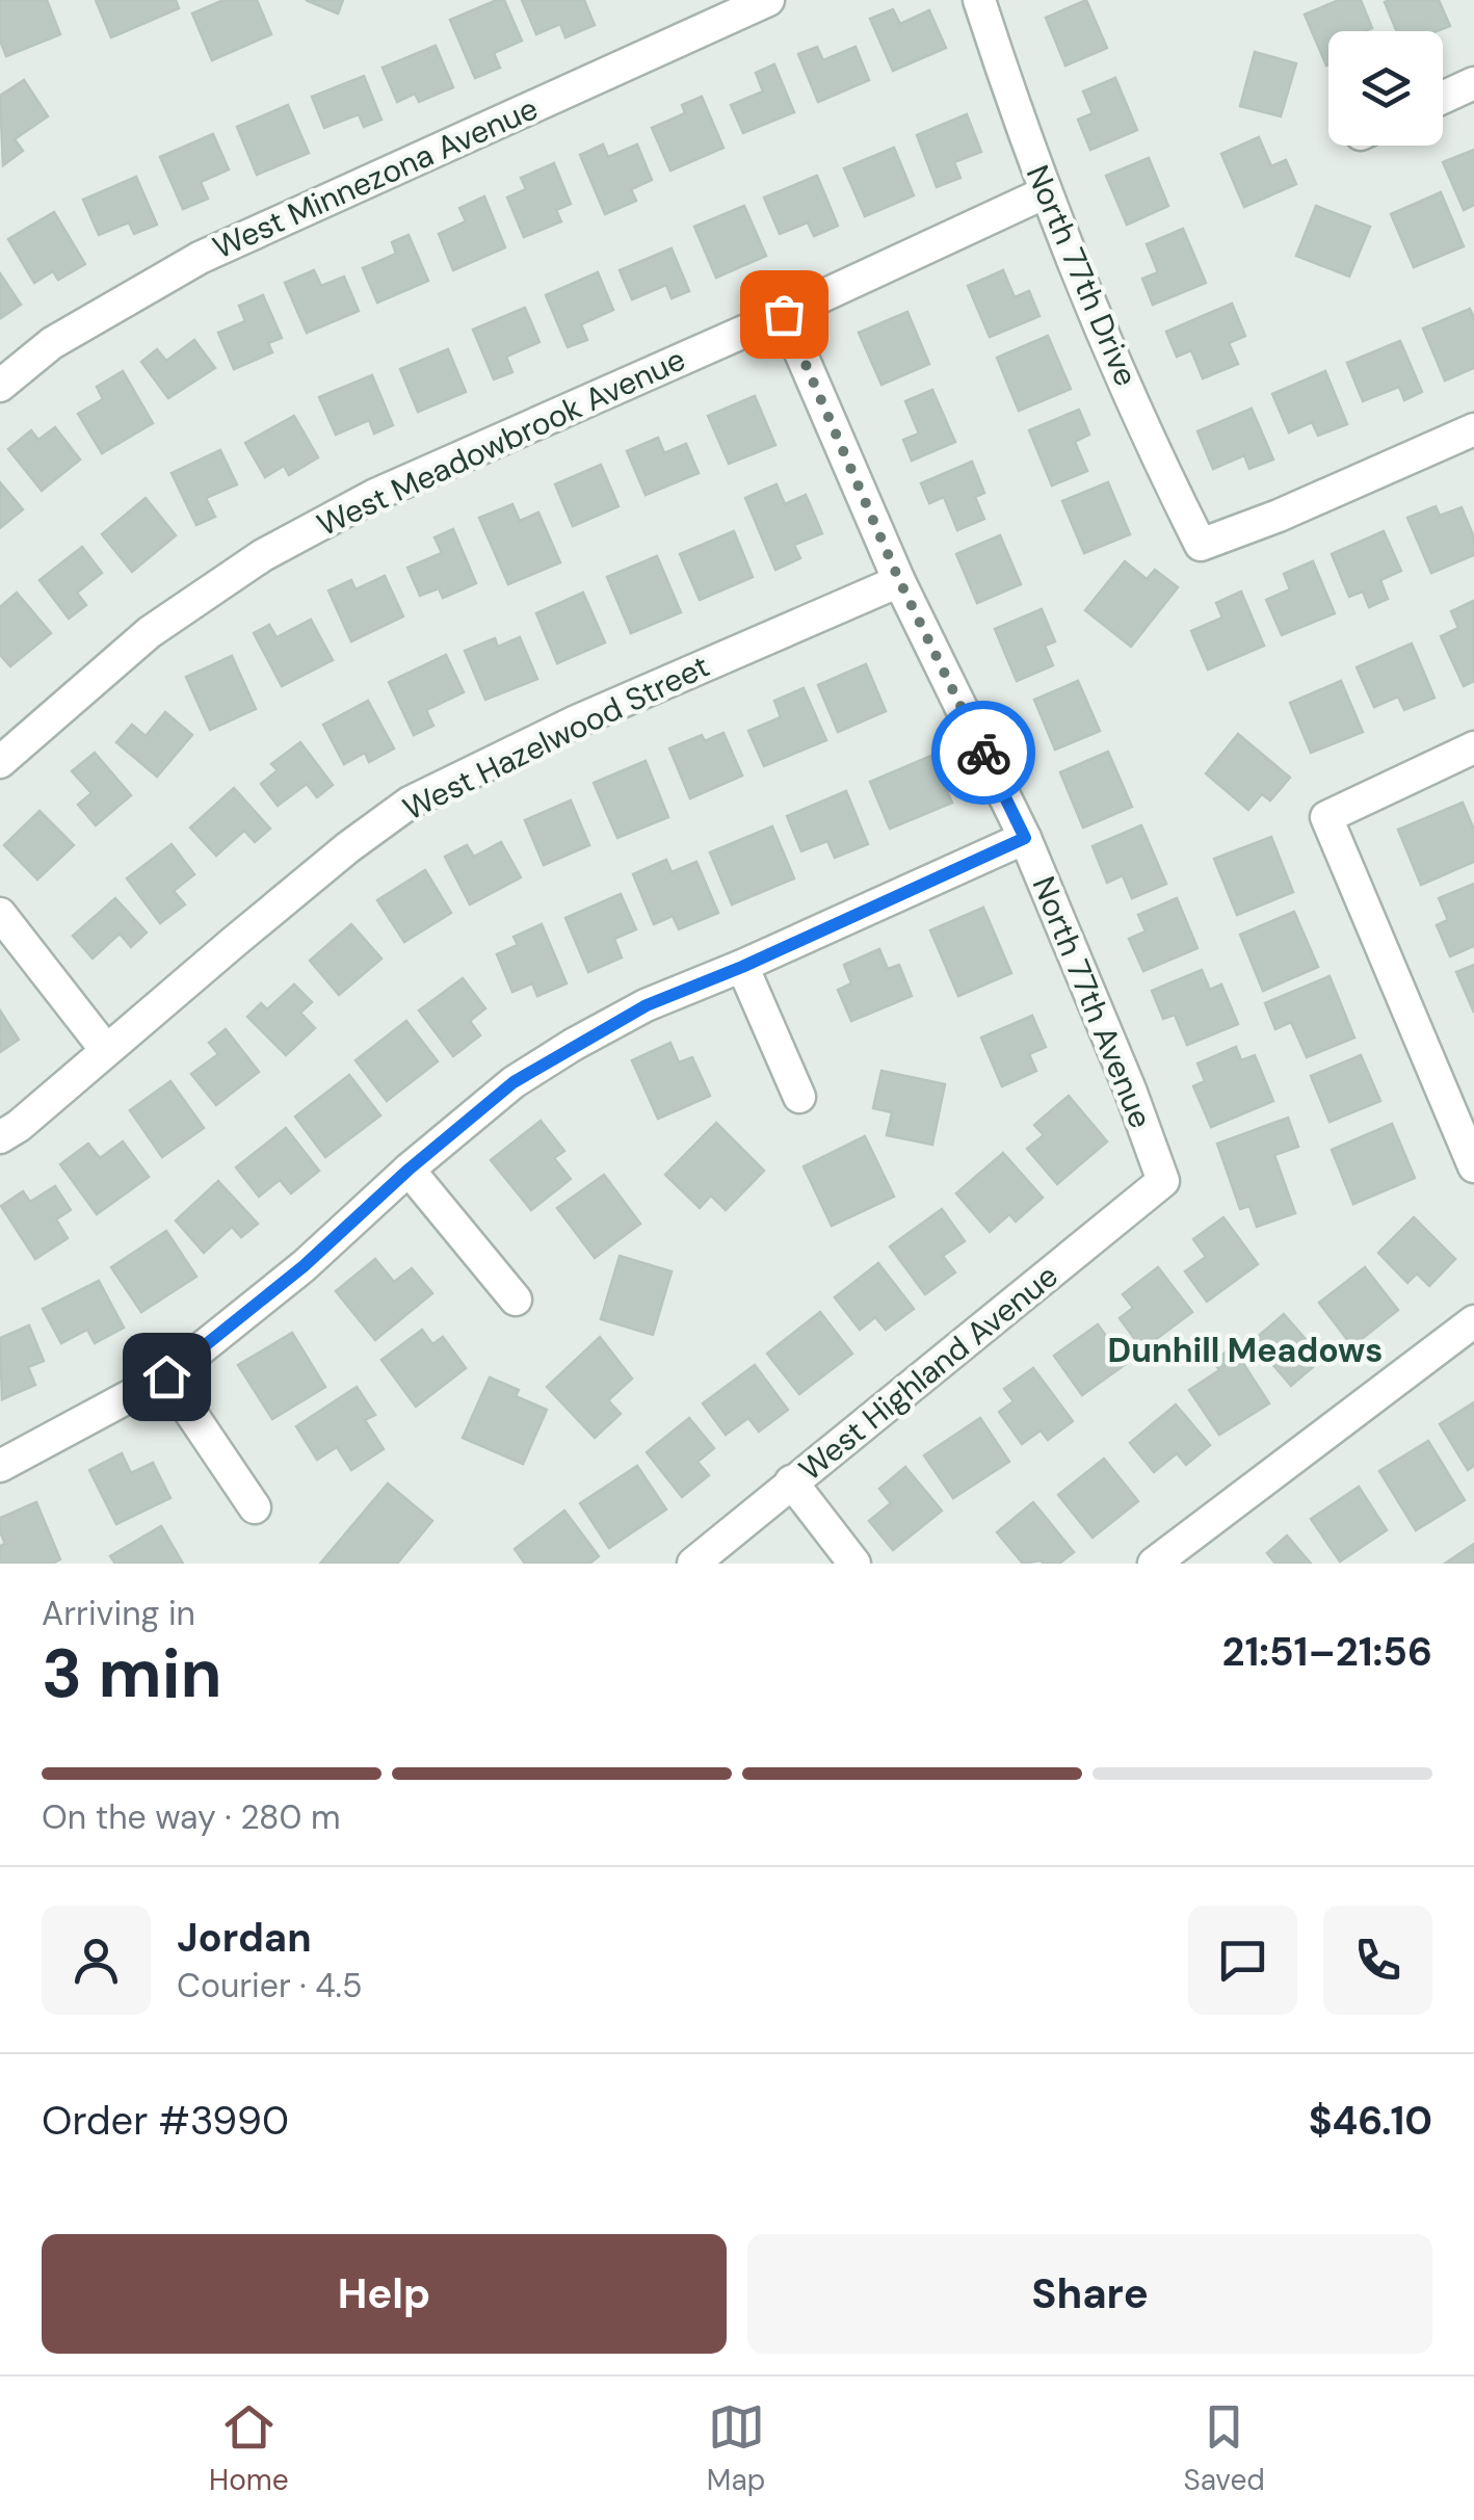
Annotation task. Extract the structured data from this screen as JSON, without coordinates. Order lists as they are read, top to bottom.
{
  "streets": {
    "street": [
      "West Minnezona Avenue",
      "North 77th Drive",
      "West Meadowbrook Avenue",
      "West Hazelwood Street",
      "North 77th Avenue",
      "West Highland Avenue"
    ]
  },
  "crossings": [
    ["North 77th Drive", "West Meadowbrook Avenue"],
    ["West Meadowbrook Avenue", "North 77th Avenue"],
    ["West Hazelwood Street", "North 77th Avenue"],
    ["North 77th Avenue", "West Highland Avenue"]
  ],
  "districts": ["Dunhill Meadows"],
  "page": {
    "heading": ["3 min", "Arriving in", "21:51–21:56"],
    "panel": [
      "Jordan",
      "Courier · 4.5",
      "Order #3990",
      "$46.10"
    ],
    "bar": "On the way · 280 m",
    "buttons": ["Help", "Share"],
    "tabs": ["Home", "Map", "Saved"]
  }
}
